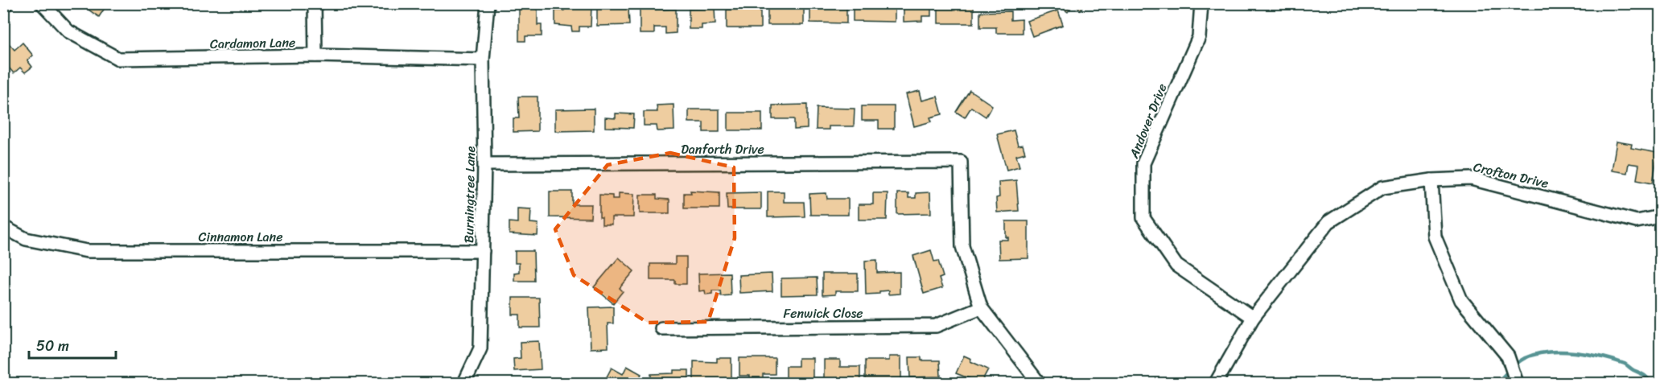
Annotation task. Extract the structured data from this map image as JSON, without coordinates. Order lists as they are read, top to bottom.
{
  "streets": {
    "street": [
      "Cardamon Lane",
      "Andover Drive",
      "Danforth Drive",
      "Crofton Drive",
      "Burningtree Lane",
      "Cinnamon Lane",
      "Fenwick Close"
    ]
  },
  "crossings": [
    ["Cardamon Lane", "Burningtree Lane"],
    ["Andover Drive", "Crofton Drive"],
    ["Danforth Drive", "Burningtree Lane"],
    ["Danforth Drive", "Fenwick Close"],
    ["Burningtree Lane", "Cinnamon Lane"]
  ],
  "scale_bar": "50 m"
}
